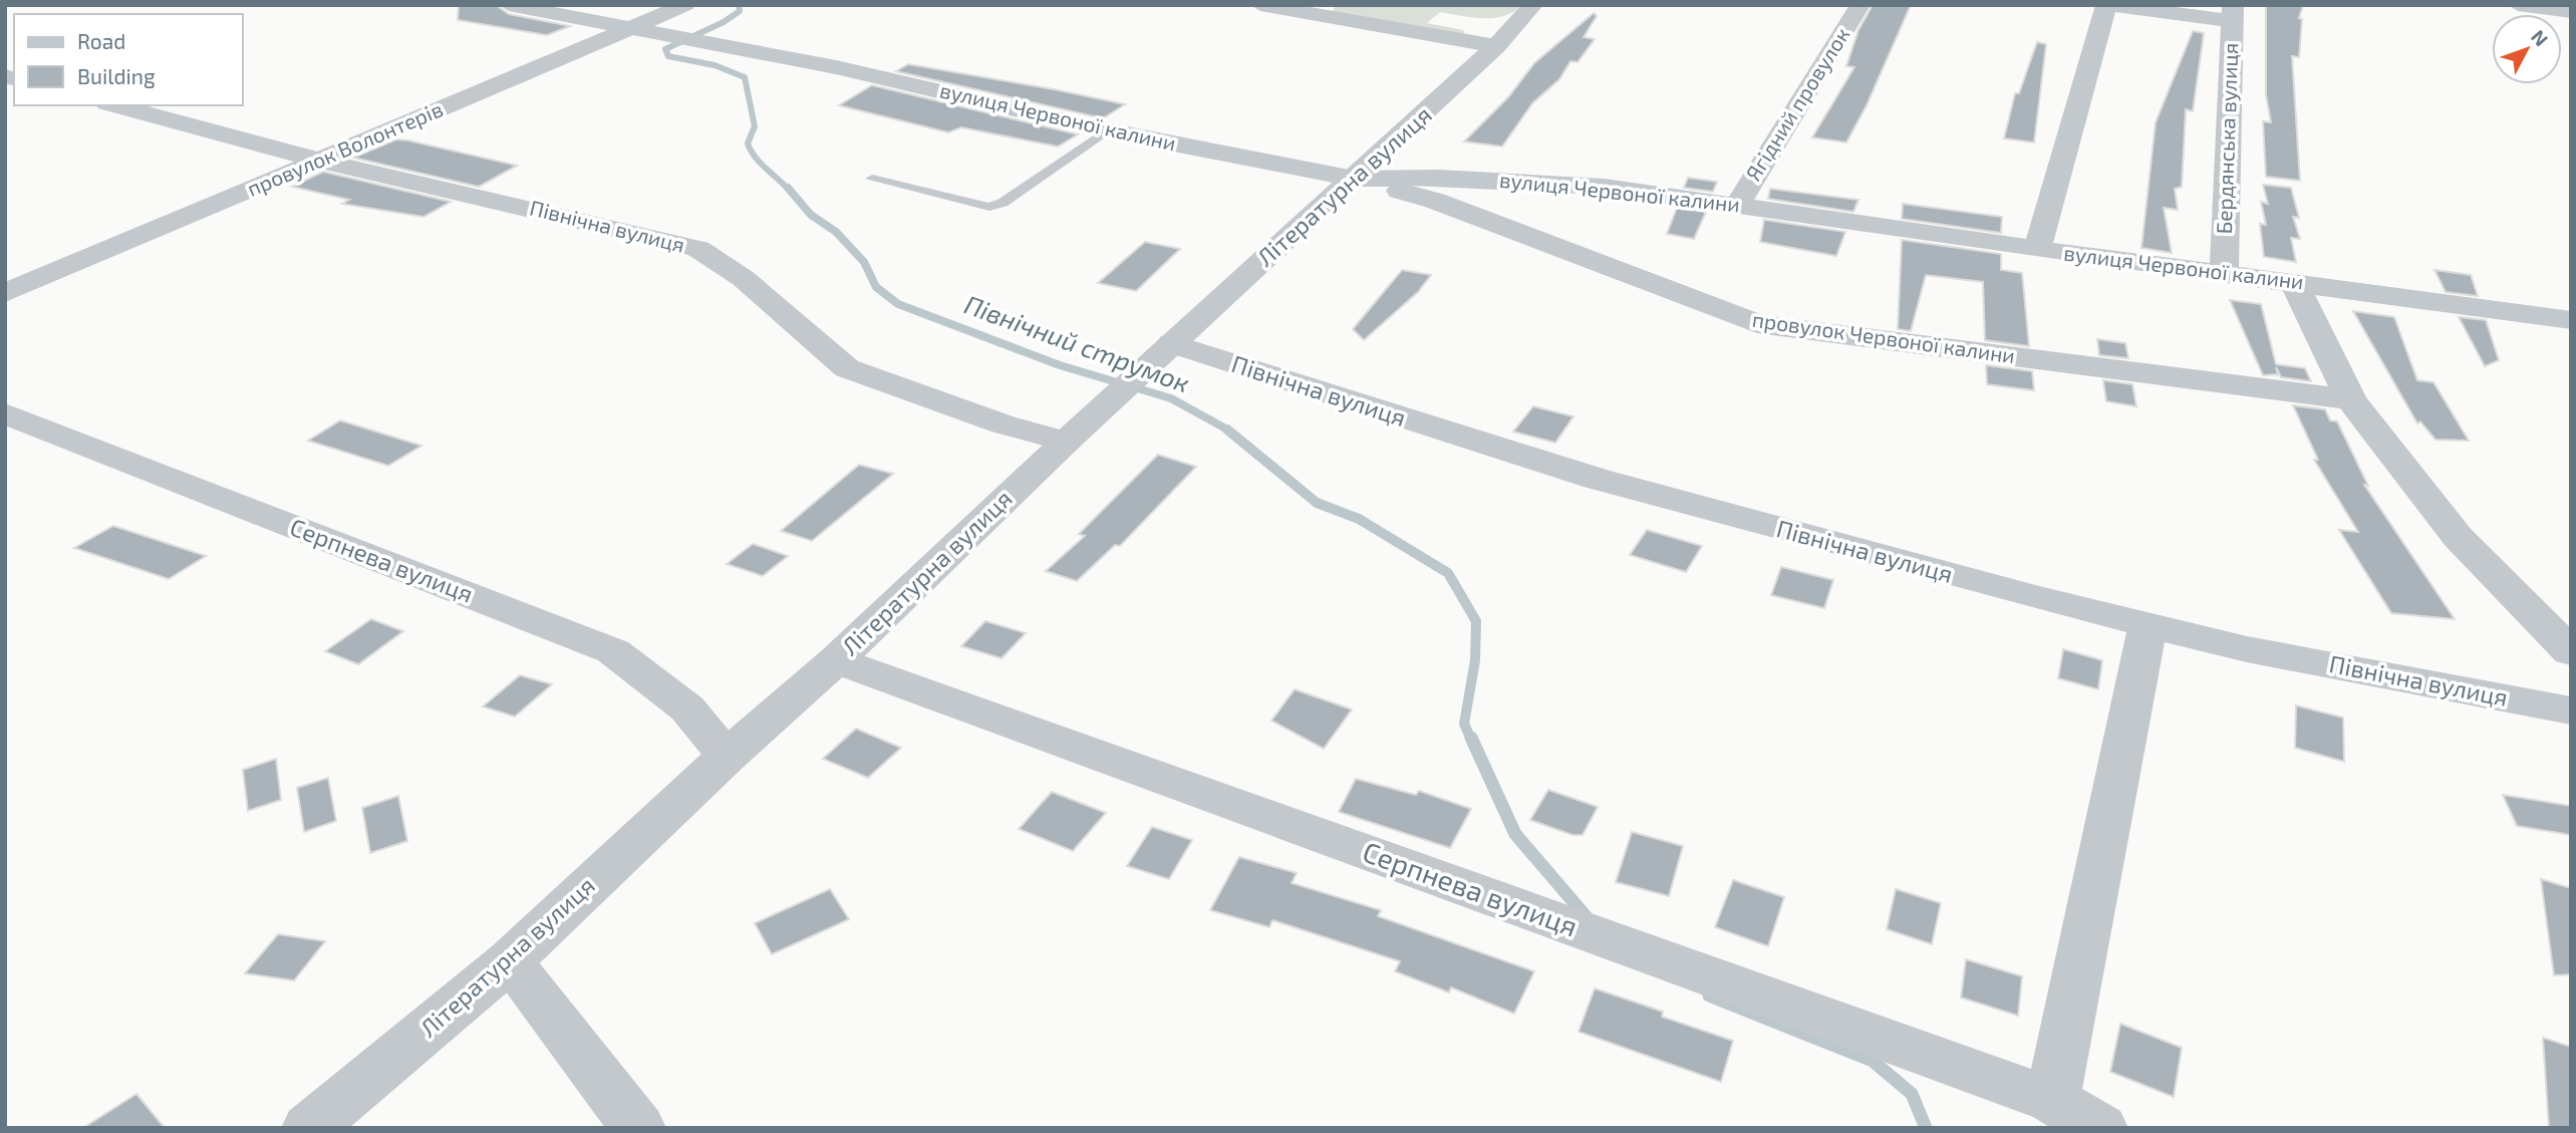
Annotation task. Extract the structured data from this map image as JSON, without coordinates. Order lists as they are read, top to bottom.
{
  "streets": {
    "street": [
      "Ягідний провулок",
      "вулиця Червоної калини",
      "Бердянська вулиця",
      "провулок Волонтерів",
      "Літературна вулиця",
      "Північна вулиця",
      "провулок Червоної калини",
      "Серпнева вулиця"
    ]
  },
  "crossings": [
    ["Ягідний провулок", "вулиця Червоної калини"],
    ["вулиця Червоної калини", "Бердянська вулиця"],
    ["вулиця Червоної калини", "провулок Волонтерів"],
    ["вулиця Червоної калини", "Літературна вулиця"],
    ["вулиця Червоної калини", "провулок Червоної калини"],
    ["провулок Волонтерів", "Північна вулиця"],
    ["Літературна вулиця", "Північна вулиця"],
    ["Літературна вулиця", "провулок Червоної калини"],
    ["Літературна вулиця", "Серпнева вулиця"]
  ],
  "water": ["Північний струмок"],
  "legend": ["Road", "Building"],
  "north": "top right"
}
